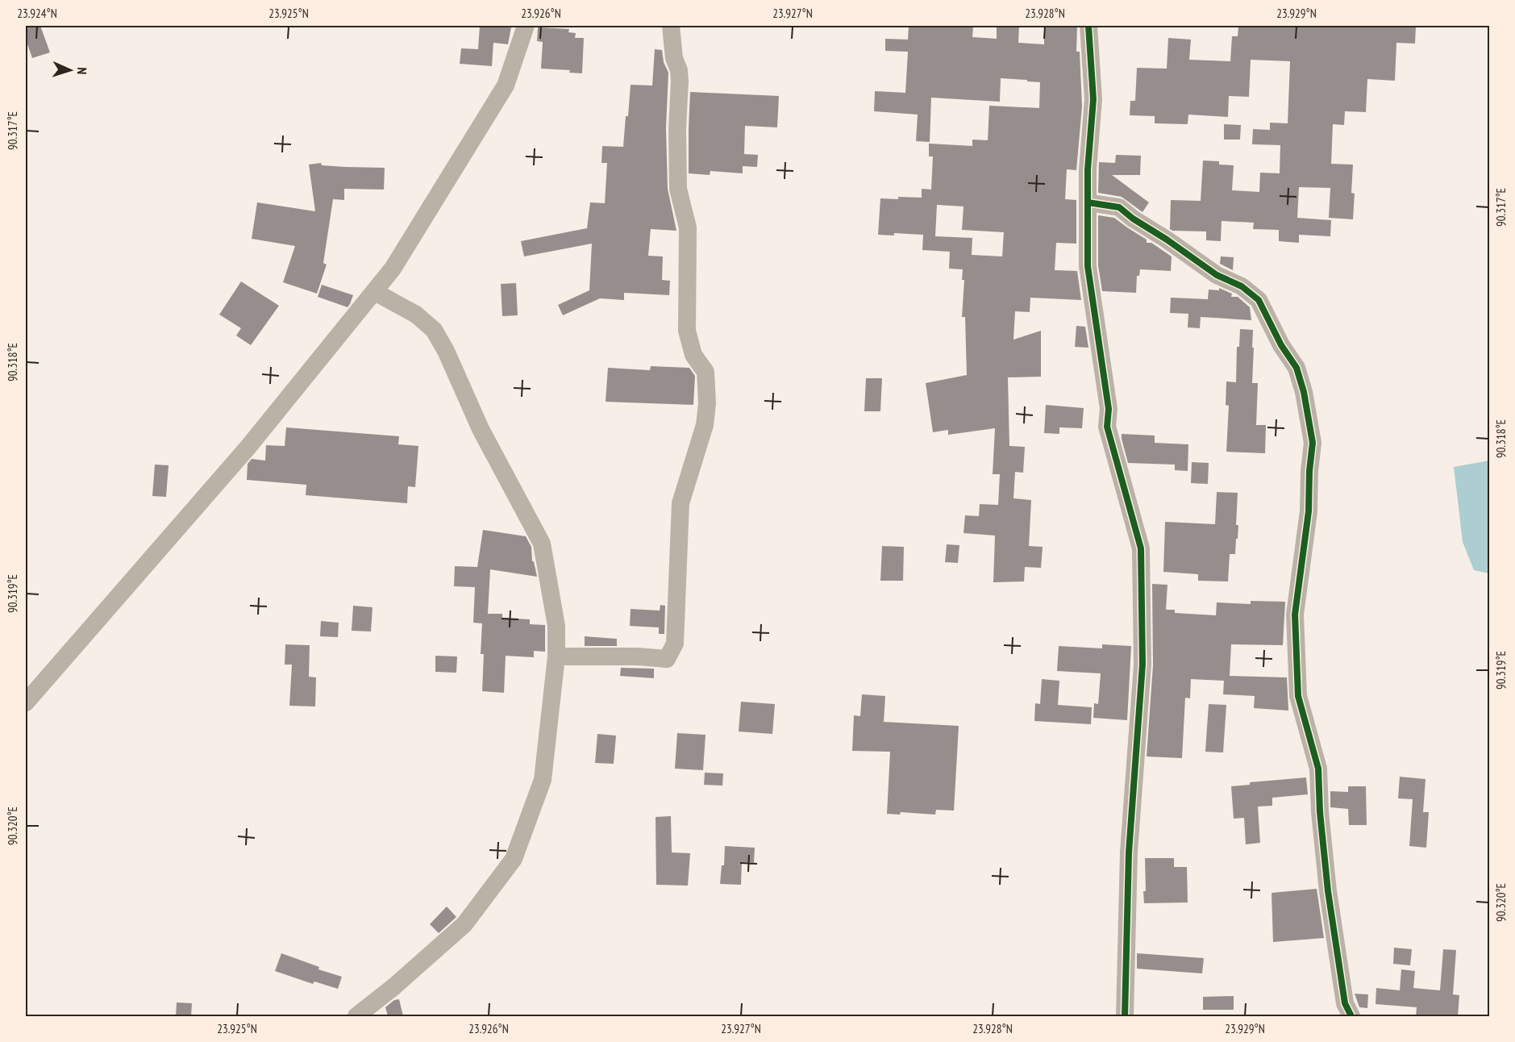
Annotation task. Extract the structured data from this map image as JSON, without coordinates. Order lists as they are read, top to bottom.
{
  "north": "right",
  "coordinates": [
    "23.924°N",
    "23.925°N",
    "23.926°N",
    "23.927°N",
    "23.928°N",
    "23.929°N",
    "90.317°E",
    "90.318°E",
    "90.319°E",
    "90.320°E"
  ]
}
